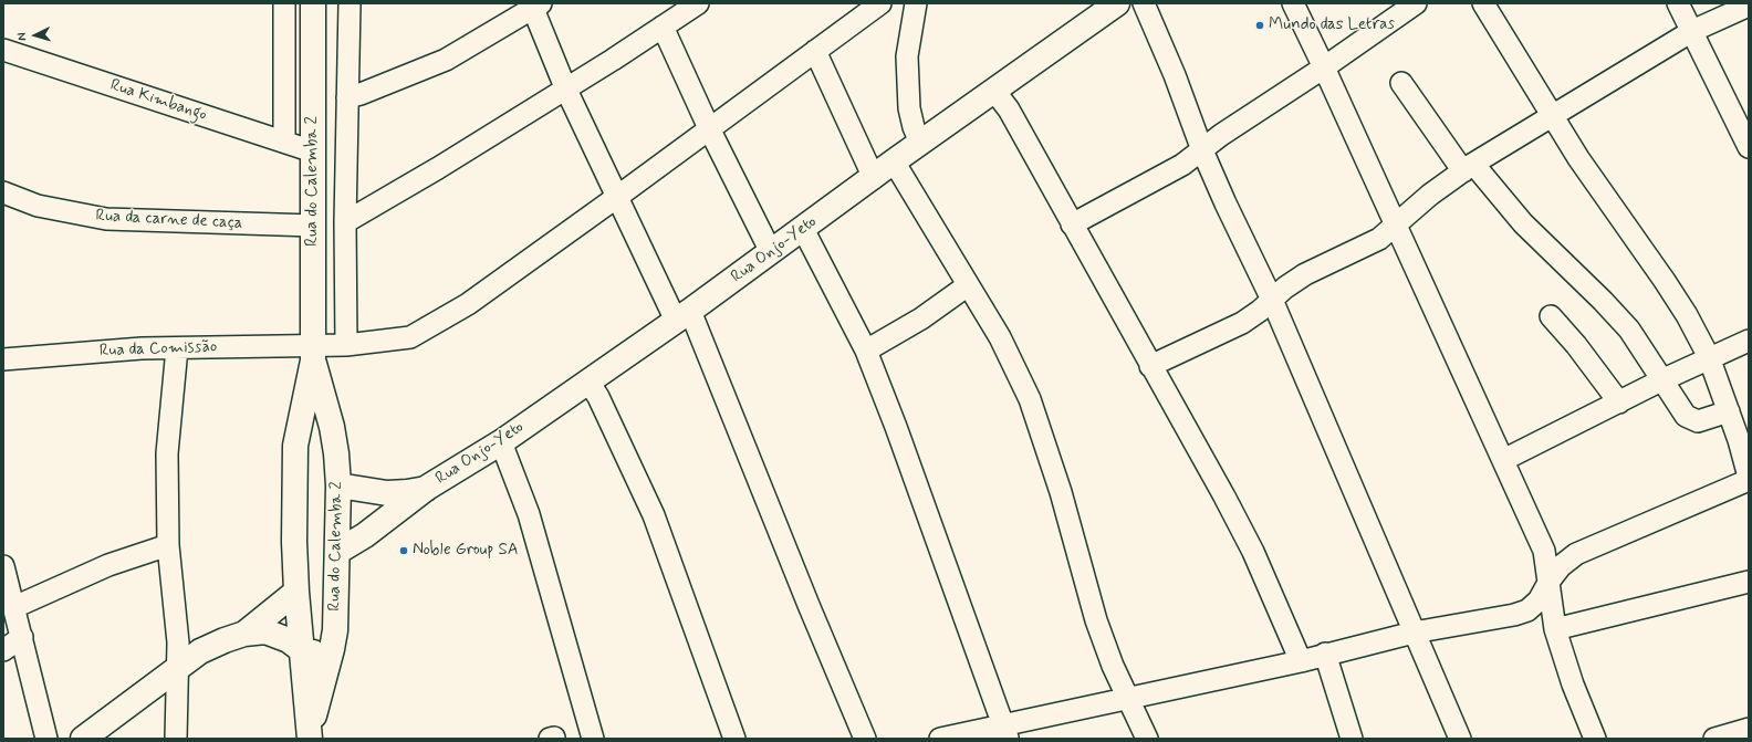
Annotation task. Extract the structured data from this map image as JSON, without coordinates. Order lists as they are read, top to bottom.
{
  "streets": {
    "main road": ["Rua do Calemba 2", "Rua Onjo-Yeto"],
    "street": ["Rua Kimbango", "Rua da carne de caça", "Rua da Comissão"]
  },
  "crossings": [
    ["Rua Kimbango", "Rua do Calemba 2"],
    ["Rua do Calemba 2", "Rua da carne de caça"],
    ["Rua do Calemba 2", "Rua da Comissão"]
  ],
  "places": ["Mundo das Letras", "Noble Group SA"],
  "north": "left"
}
